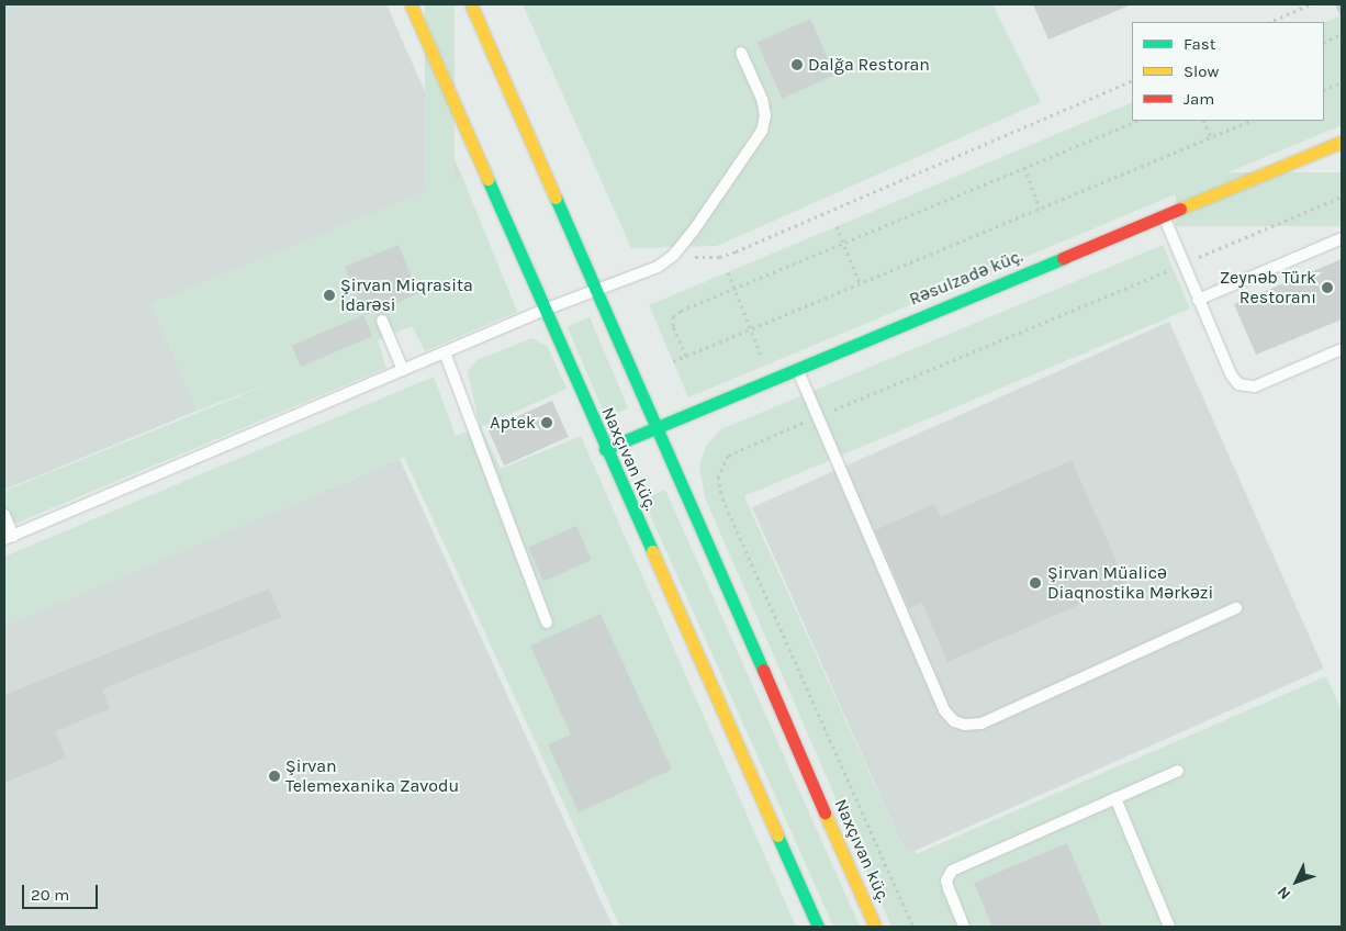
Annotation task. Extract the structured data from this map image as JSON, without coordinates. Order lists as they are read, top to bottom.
{
  "streets": {
    "main road": ["Rəsulzadə küç.", "Naxçıvan küç."]
  },
  "crossings": [
    ["Rəsulzadə küç.", "Naxçıvan küç."]
  ],
  "places": [
    "Dalğa Restoran",
    "Zeynəb Türk Restoranı",
    "Şirvan Miqrasita İdarəsi",
    "Aptek",
    "Şirvan Müalicə Diaqnostika Mərkəzi",
    "Şirvan Telemexanika Zavodu"
  ],
  "legend": ["Fast", "Slow", "Jam"],
  "scale_bar": "20 m",
  "north": "bottom left"
}
